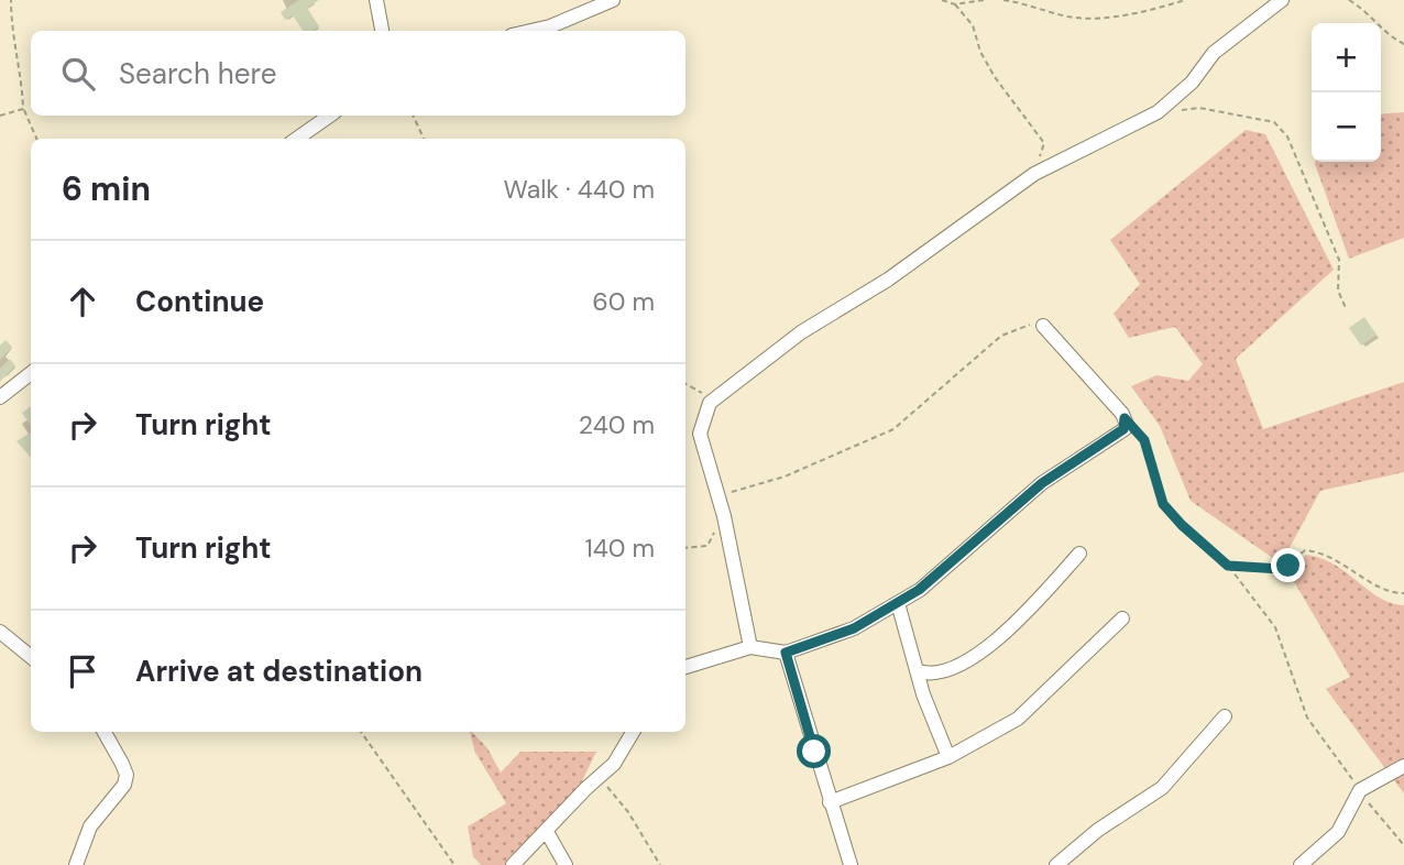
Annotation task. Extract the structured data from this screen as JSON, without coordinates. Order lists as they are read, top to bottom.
{
  "page": {
    "map_buttons": ["+", "−"],
    "search": "Search here",
    "heading": ["6 min", "Walk · 440 m"],
    "list": [
      ["Continue", "60 m"],
      ["Turn right", "240 m"],
      ["Turn right", "140 m"],
      "Arrive at destination"
    ]
  }
}
